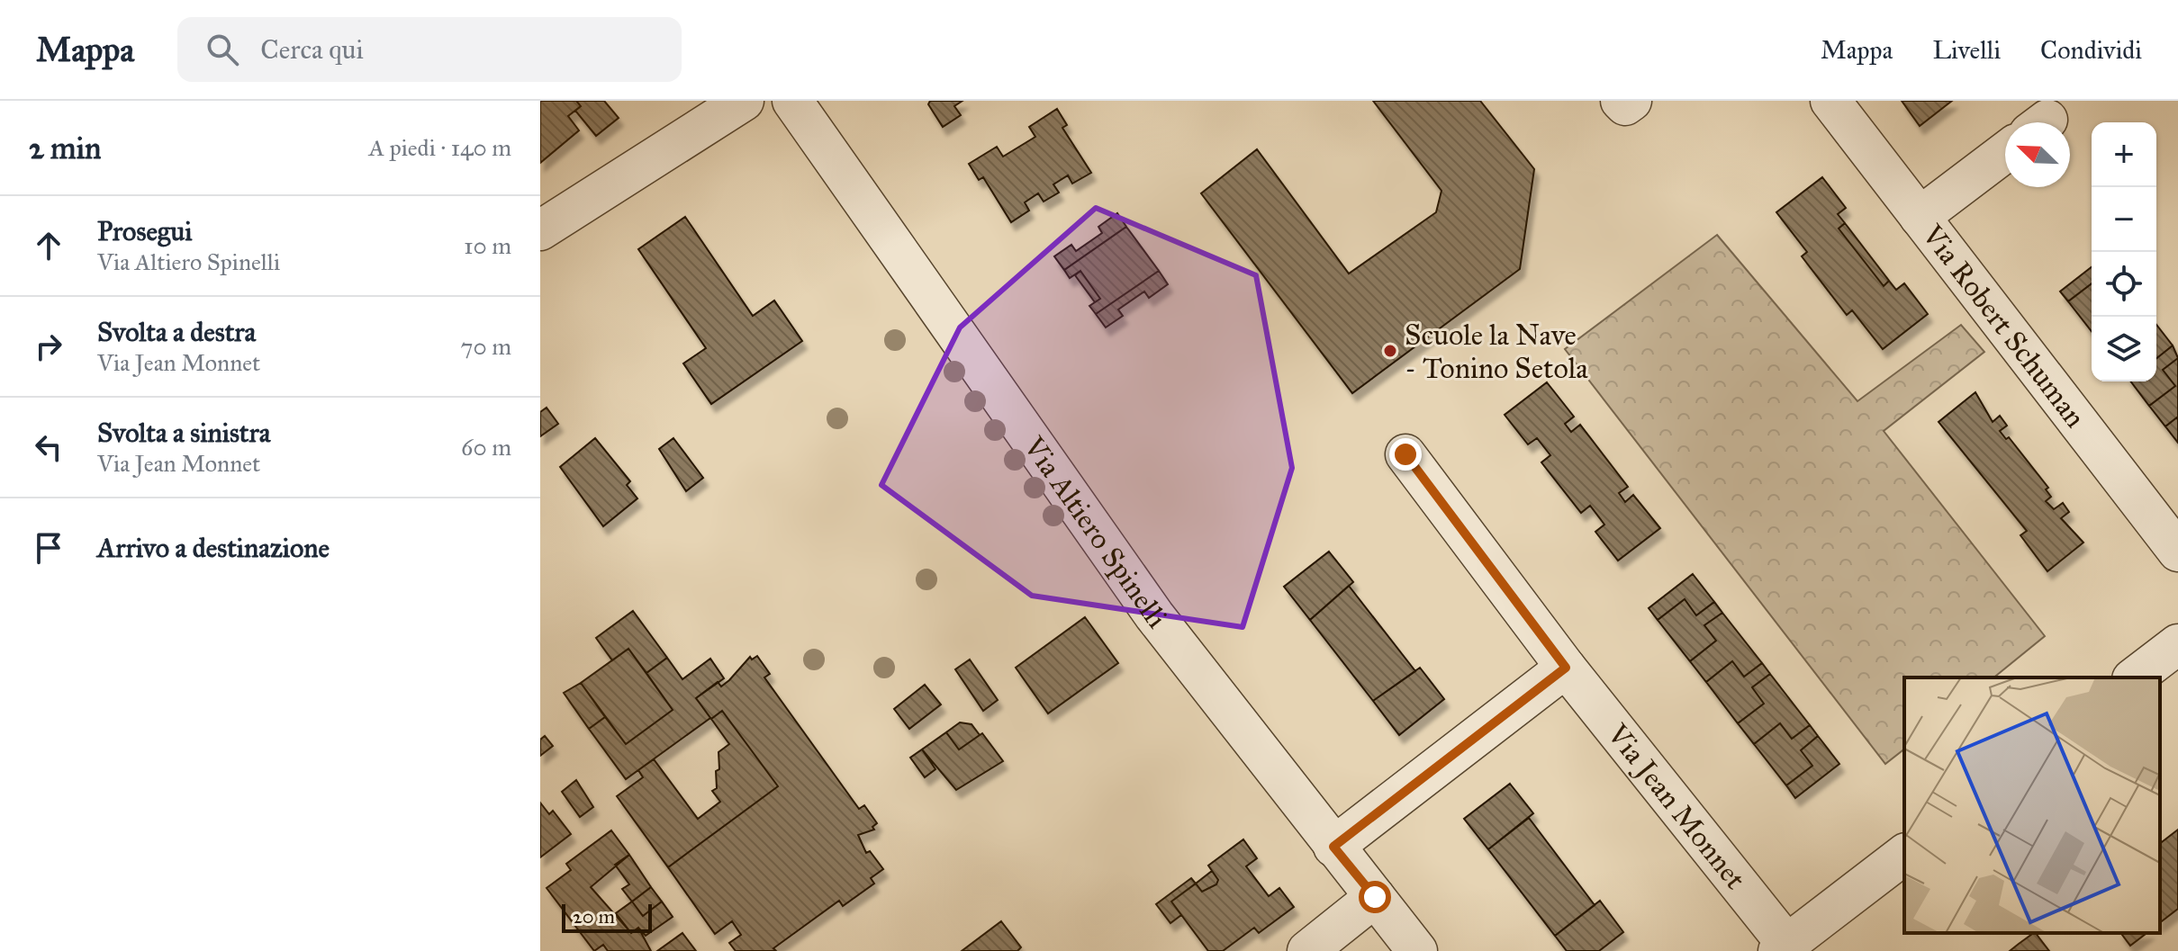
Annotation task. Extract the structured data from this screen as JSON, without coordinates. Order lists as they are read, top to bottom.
{
  "streets": {
    "street": ["Via Robert Schuman", "Via Altiero Spinelli", "Via Jean Monnet"]
  },
  "places": ["Scuole la Nave - Tonino Setola"],
  "scale_bar": "20 m",
  "north": "top left",
  "page": {
    "header": "Mappa",
    "search": "Cerca qui",
    "nav": ["Mappa", "Livelli", "Condividi"],
    "heading": ["2 min", "A piedi · 140 m"],
    "map_buttons": ["+", "−"],
    "list": [
      ["Prosegui", "Via Altiero Spinelli", "10 m"],
      ["Svolta a destra", "Via Jean Monnet", "70 m"],
      ["Svolta a sinistra", "Via Jean Monnet", "60 m"],
      "Arrivo a destinazione"
    ],
    "scale": "20 m"
  }
}
